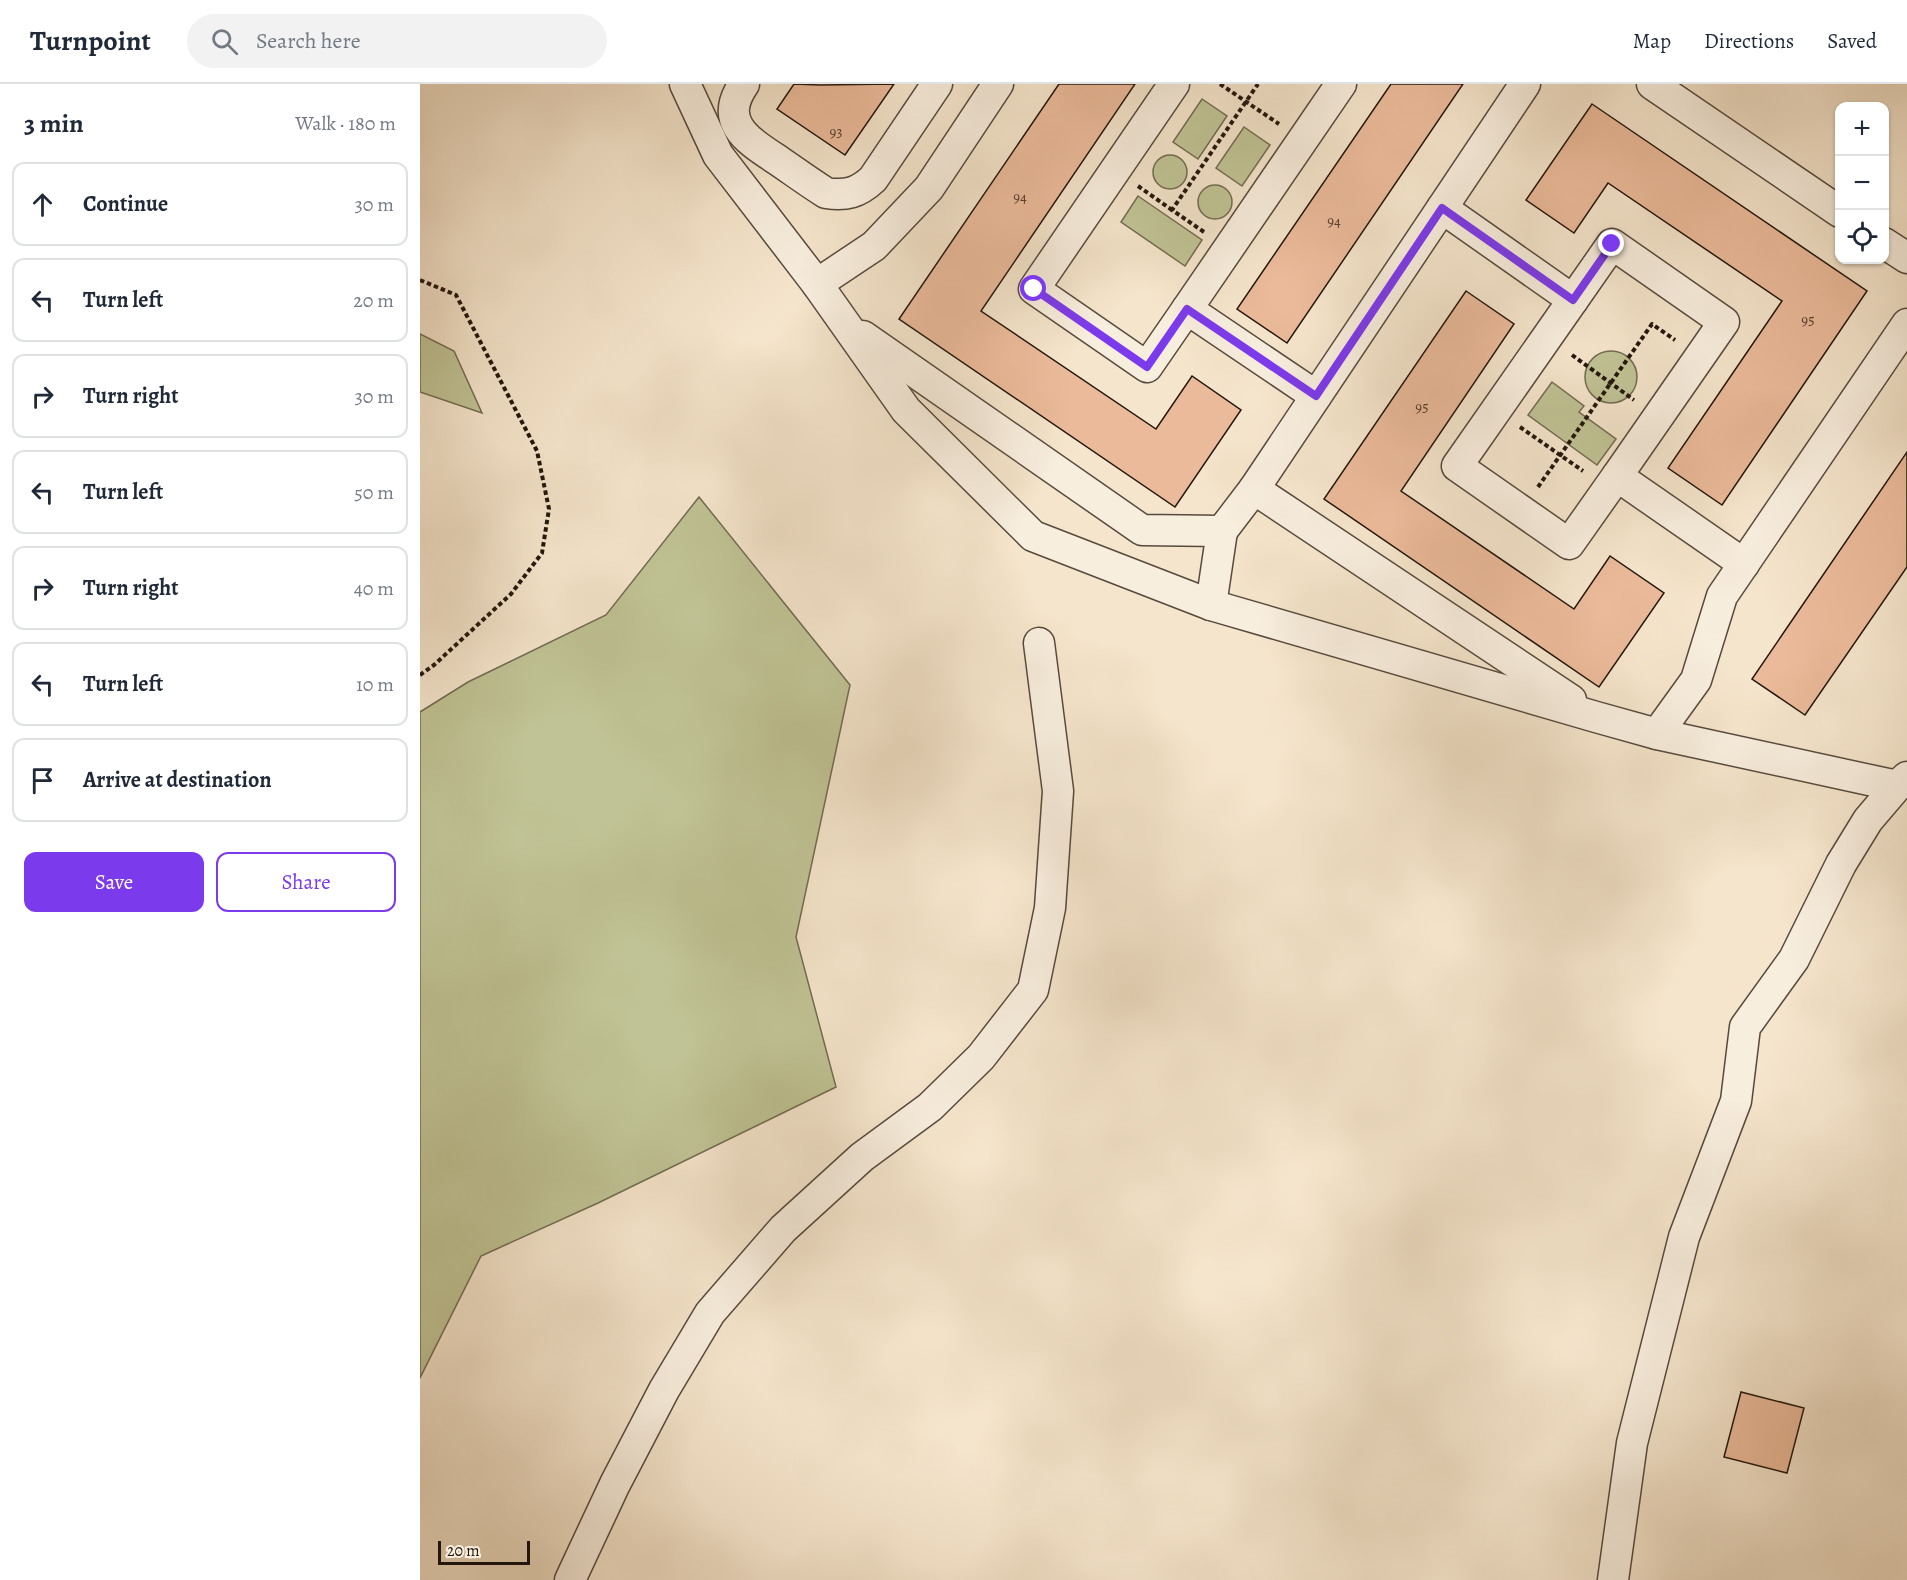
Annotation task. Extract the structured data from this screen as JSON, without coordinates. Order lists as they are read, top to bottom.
{
  "house_numbers": [
    "93",
    "94",
    "94",
    "95",
    "95"
  ],
  "scale_bar": "20 m",
  "page": {
    "header": "Turnpoint",
    "search": "Search here",
    "nav": ["Map", "Directions", "Saved"],
    "heading": ["3 min", "Walk · 180 m"],
    "map_buttons": ["+", "−"],
    "list": [
      ["Continue", "30 m"],
      ["Turn left", "20 m"],
      ["Turn right", "30 m"],
      ["Turn left", "50 m"],
      ["Turn right", "40 m"],
      ["Turn left", "10 m"],
      "Arrive at destination"
    ],
    "buttons": ["Save", "Share"],
    "scale": "20 m"
  }
}
